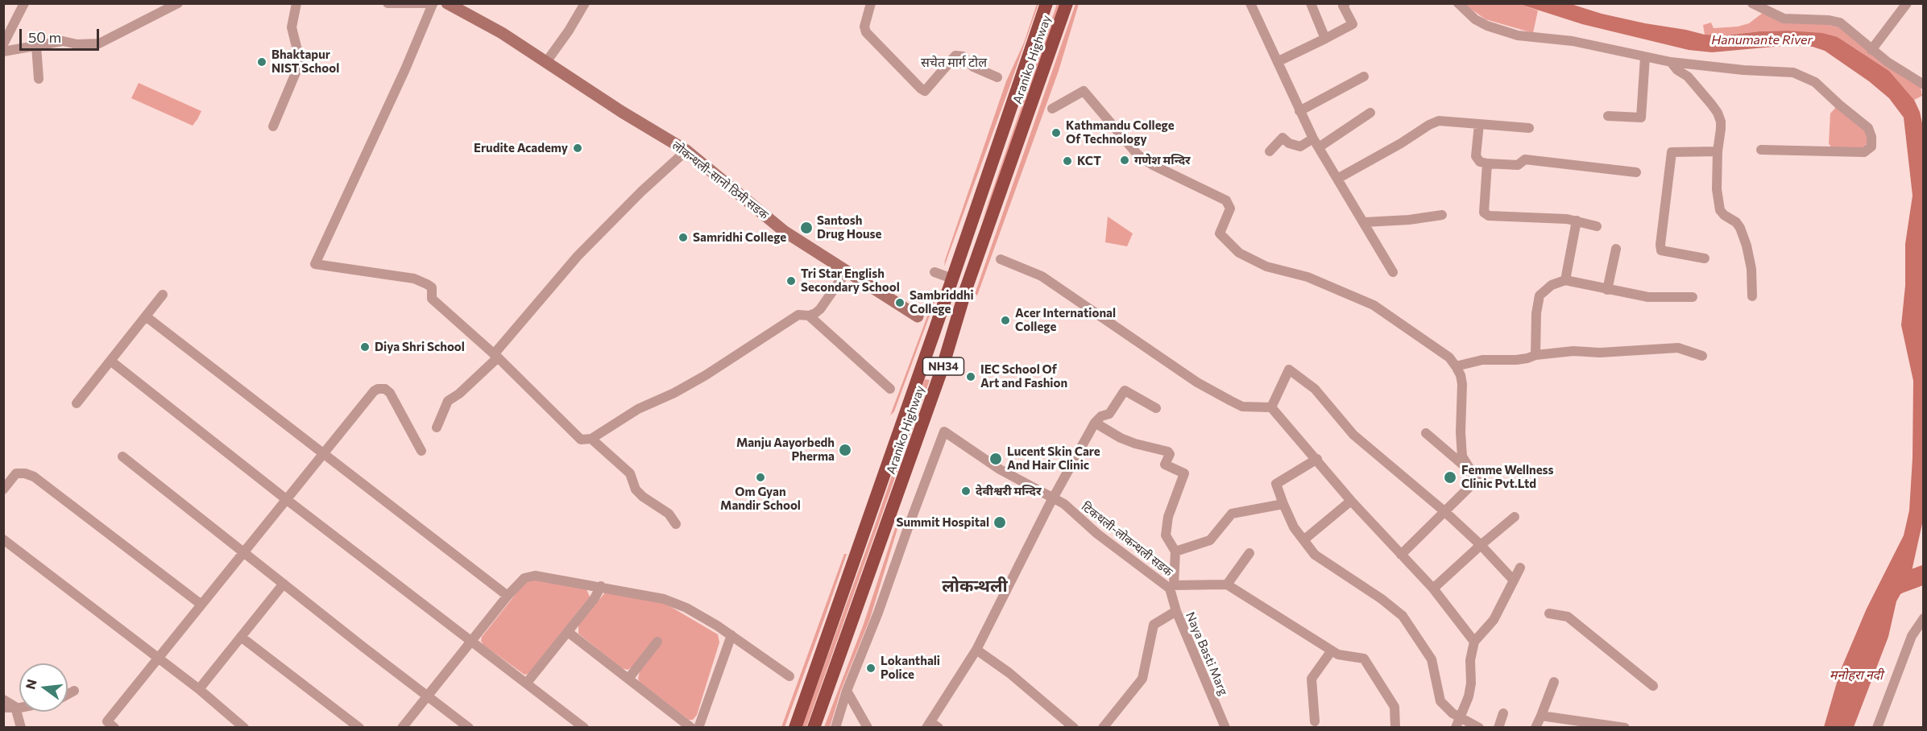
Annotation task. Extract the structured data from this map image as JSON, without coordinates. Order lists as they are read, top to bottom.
{
  "streets": {
    "highway": ["Araniko Highway", "NH34"],
    "main road": ["लोकन्थली-सानो ठिमी सडक"],
    "street": ["टिकथली-लोकन्थली सडक", "Naya Basti Marg"]
  },
  "crossings": [
    ["टिकथली-लोकन्थली सडक", "Naya Basti Marg"]
  ],
  "districts": ["सचेत मार्ग टोल", "लोकन्थली"],
  "water": ["Hanumante River", "मनोहरा नदी"],
  "places": [
    "Bhaktapur NIST School",
    "Kathmandu College Of Technology",
    "Erudite Academy",
    "गणेश मन्दिर",
    "KCT",
    "Santosh Drug House",
    "Samridhi College",
    "Tri Star English Secondary School",
    "Sambriddhi College",
    "Acer International College",
    "Diya Shri School",
    "IEC School Of Art and Fashion",
    "Manju Aayorbedh Pherma",
    "Lucent Skin Care And Hair Clinic",
    "Om Gyan Mandir School",
    "Femme Wellness Clinic Pvt.Ltd",
    "देवीश्वरी मन्दिर",
    "Summit Hospital",
    "Lokanthali Police"
  ],
  "scale_bar": "50 m",
  "north": "left"
}
